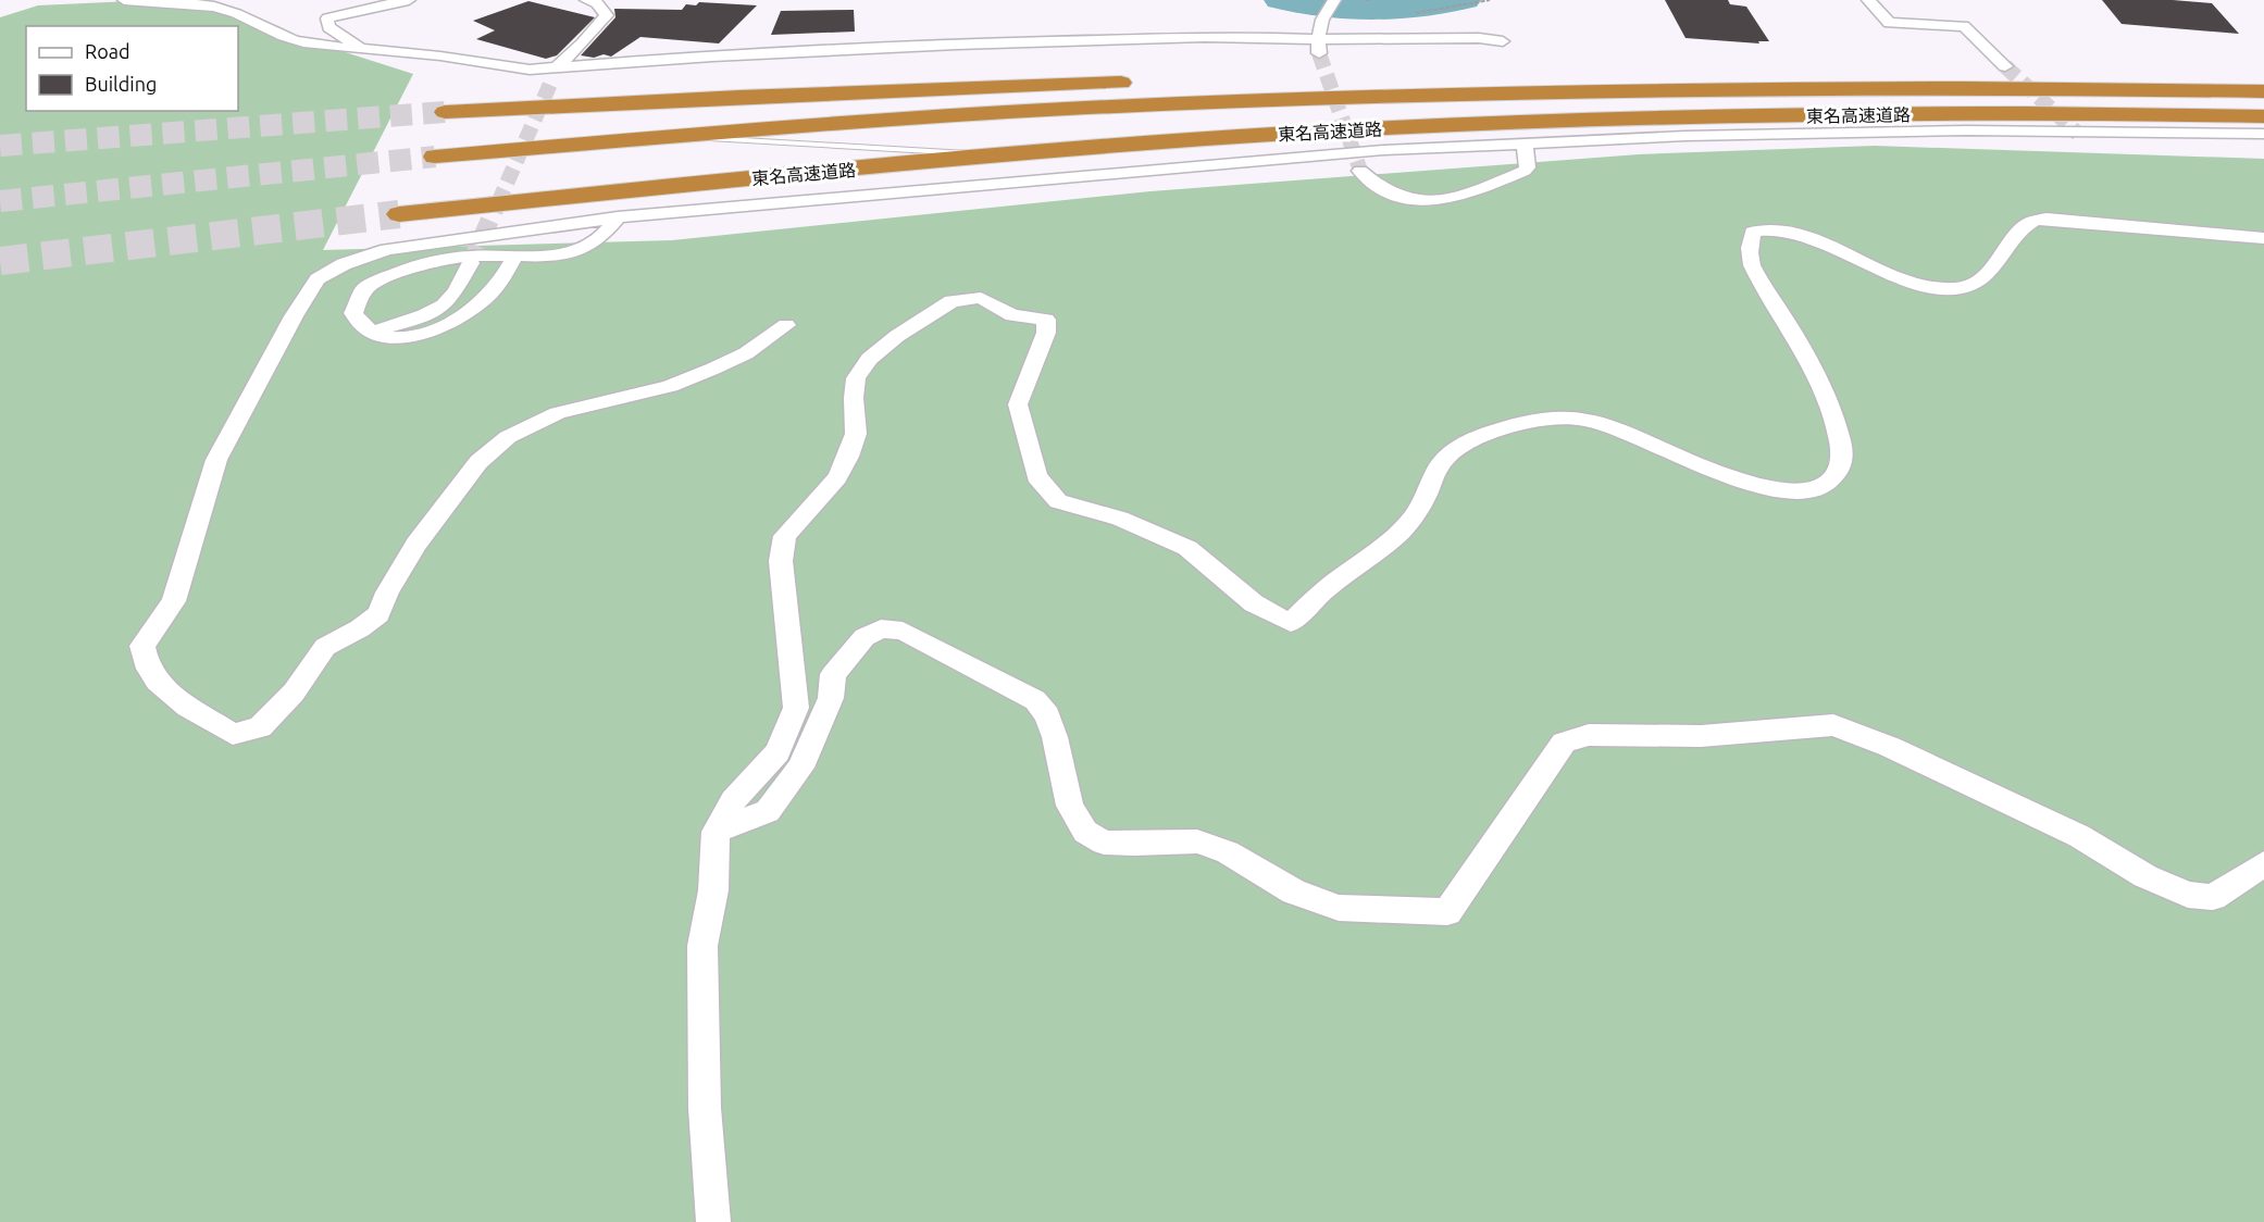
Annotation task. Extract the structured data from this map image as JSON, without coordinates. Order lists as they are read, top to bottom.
{
  "streets": {
    "highway": ["東名高速道路"]
  },
  "legend": ["Road", "Building"]
}
